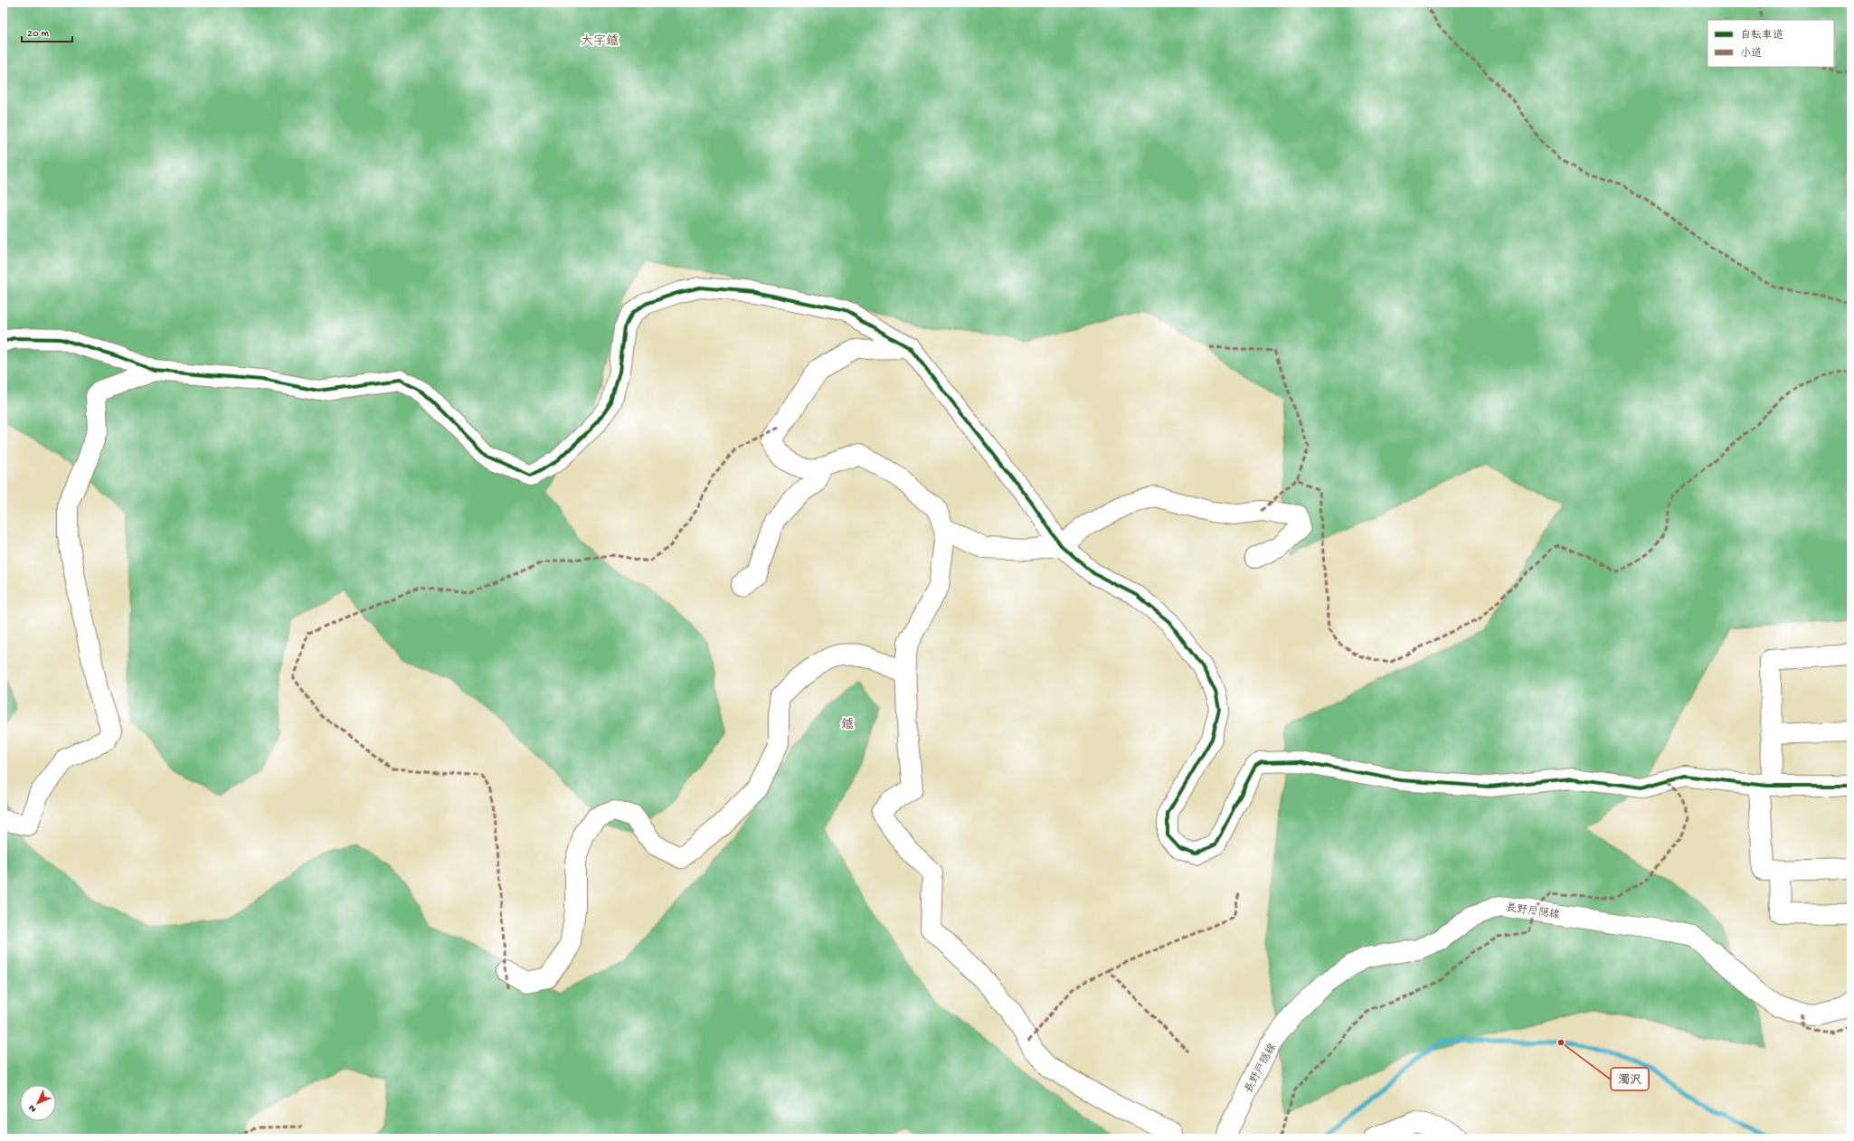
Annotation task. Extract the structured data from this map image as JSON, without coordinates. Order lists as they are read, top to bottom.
{
  "streets": {
    "street": ["長野戸隠線"]
  },
  "districts": ["大字鑪", "鑪"],
  "places": ["濁沢"],
  "legend": ["自転車道", "小道"],
  "scale_bar": "20 m",
  "north": "bottom left"
}
